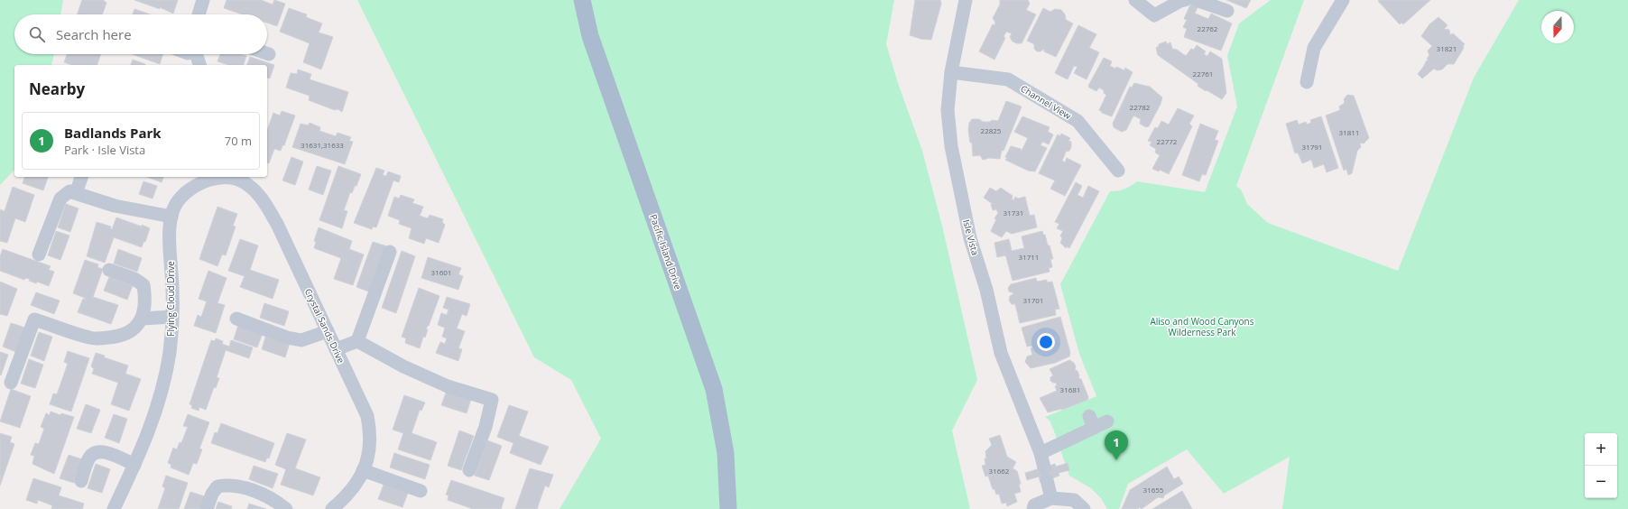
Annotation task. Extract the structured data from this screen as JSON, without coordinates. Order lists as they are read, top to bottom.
{
  "streets": {
    "main road": ["Pacific Island Drive"],
    "street": [
      "Channel View",
      "Isle Vista",
      "Flying Cloud Drive",
      "Crystal Sands Drive"
    ]
  },
  "crossings": [
    ["Channel View", "Isle Vista"],
    ["Flying Cloud Drive", "Crystal Sands Drive"]
  ],
  "parks": ["Aliso and Wood Canyons Wilderness Park"],
  "house_numbers": [
    "22762",
    "31821",
    "22761",
    "22782",
    "22825",
    "31811",
    "22772",
    "31631,31633",
    "31791",
    "31731",
    "31711",
    "31601",
    "31701",
    "31681",
    "31662",
    "31655"
  ],
  "north": "bottom",
  "page": {
    "search": "Search here",
    "heading": "Nearby",
    "list": [
      {
        "mark": "1",
        "name": "Badlands Park",
        "note": "Park · Isle Vista",
        "value": "70 m"
      }
    ],
    "pins": "1",
    "map_buttons": ["+", "−"]
  }
}
